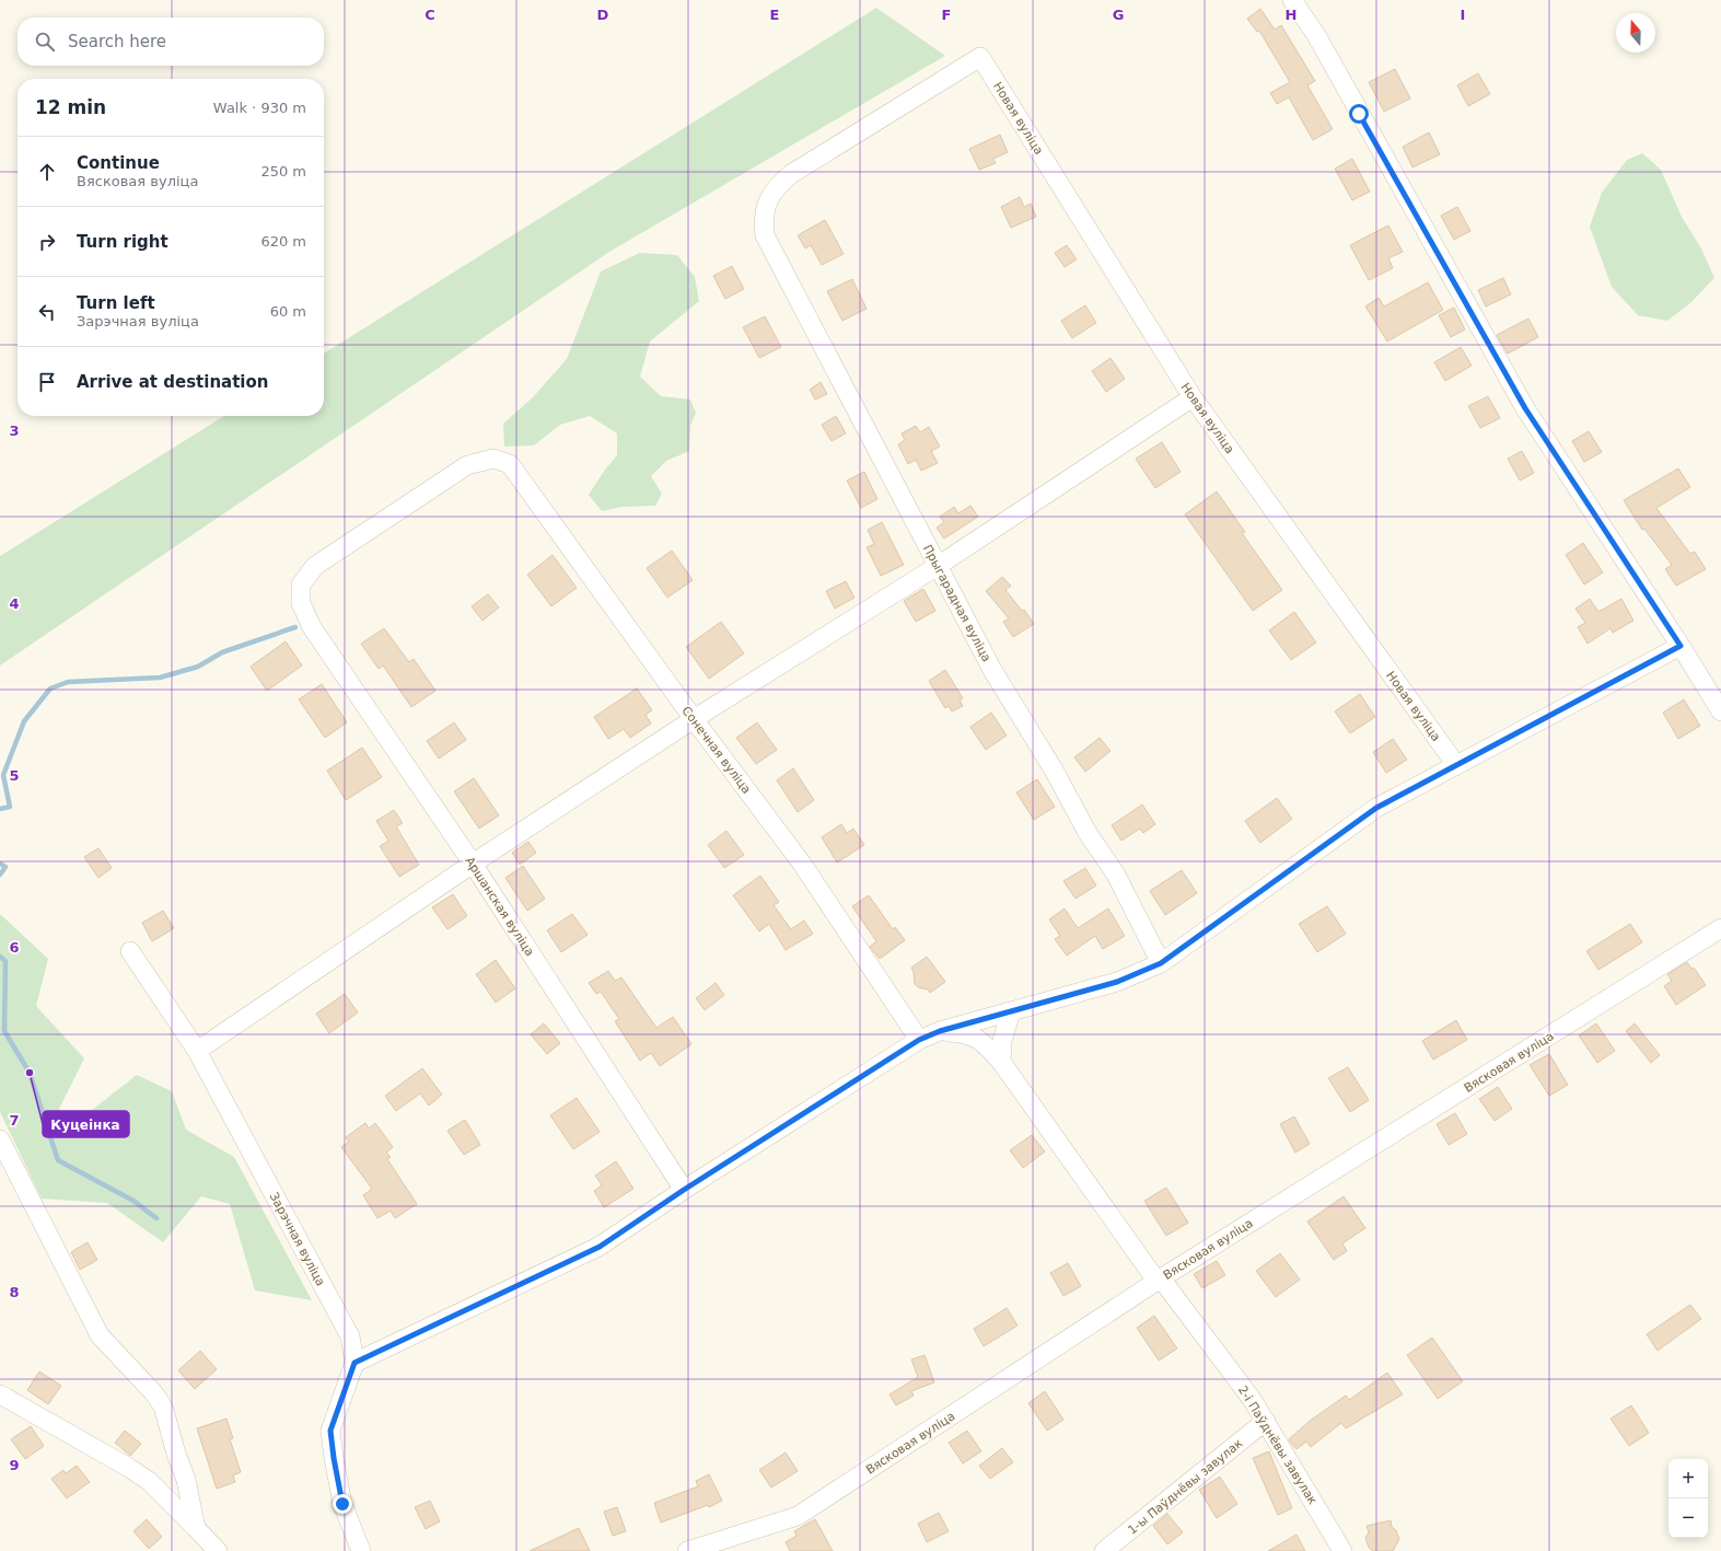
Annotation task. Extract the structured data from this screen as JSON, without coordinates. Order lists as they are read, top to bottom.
{
  "streets": {
    "street": [
      "Новая вуліца",
      "Прыгарадная вуліца",
      "Сонечная вуліца",
      "Аршанская вуліца",
      "Вясковая вуліца",
      "Зарэчная вуліца",
      "2-і Паўднёвы завулак",
      "1-ы Паўднёвы завулак"
    ]
  },
  "crossings": [
    ["Новая вуліца", "Прыгарадная вуліца"],
    ["Сонечная вуліца", "Аршанская вуліца"],
    ["Вясковая вуліца", "2-і Паўднёвы завулак"],
    ["2-і Паўднёвы завулак", "1-ы Паўднёвы завулак"]
  ],
  "places": ["Куцеінка"],
  "north": "top",
  "page": {
    "search": "Search here",
    "heading": ["12 min", "Walk · 930 m"],
    "list": [
      ["Continue", "Вясковая вуліца", "250 m"],
      ["Turn right", "620 m"],
      ["Turn left", "Зарэчная вуліца", "60 m"],
      "Arrive at destination"
    ],
    "map_buttons": ["+", "−"]
  },
  "grid": {
    "columns": [
      "C",
      "D",
      "E",
      "F",
      "G",
      "H",
      "I"
    ],
    "rows": [
      "3",
      "4",
      "5",
      "6",
      "7",
      "8",
      "9"
    ]
  }
}
